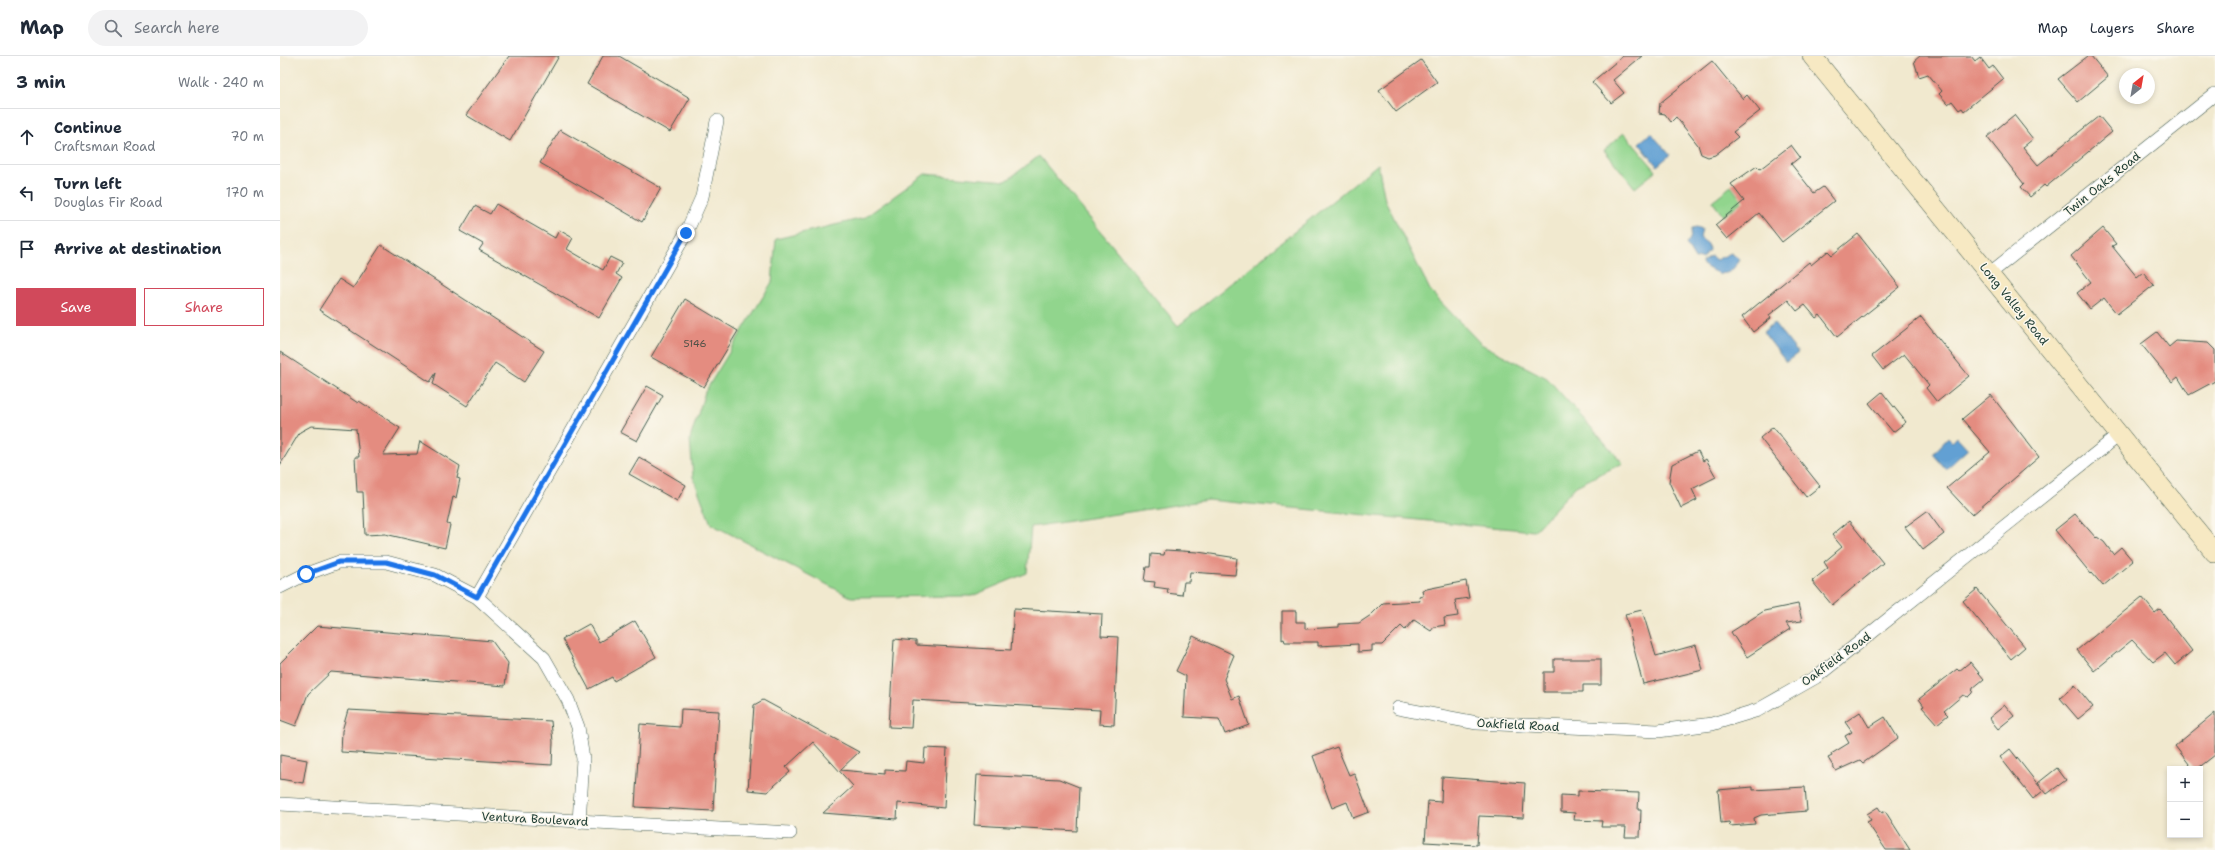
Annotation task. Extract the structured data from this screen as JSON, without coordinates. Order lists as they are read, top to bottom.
{
  "streets": {
    "street": [
      "Twin Oaks Road",
      "Long Valley Road",
      "Oakfield Road",
      "Ventura Boulevard"
    ]
  },
  "crossings": [
    ["Twin Oaks Road", "Long Valley Road"],
    ["Long Valley Road", "Oakfield Road"]
  ],
  "house_numbers": ["5146"],
  "north": "top right",
  "page": {
    "header": "Map",
    "search": "Search here",
    "nav": ["Map", "Layers", "Share"],
    "heading": ["3 min", "Walk · 240 m"],
    "list": [
      ["Continue", "Craftsman Road", "70 m"],
      ["Turn left", "Douglas Fir Road", "170 m"],
      "Arrive at destination"
    ],
    "buttons": ["Save", "Share"],
    "map_buttons": ["+", "−"]
  }
}
